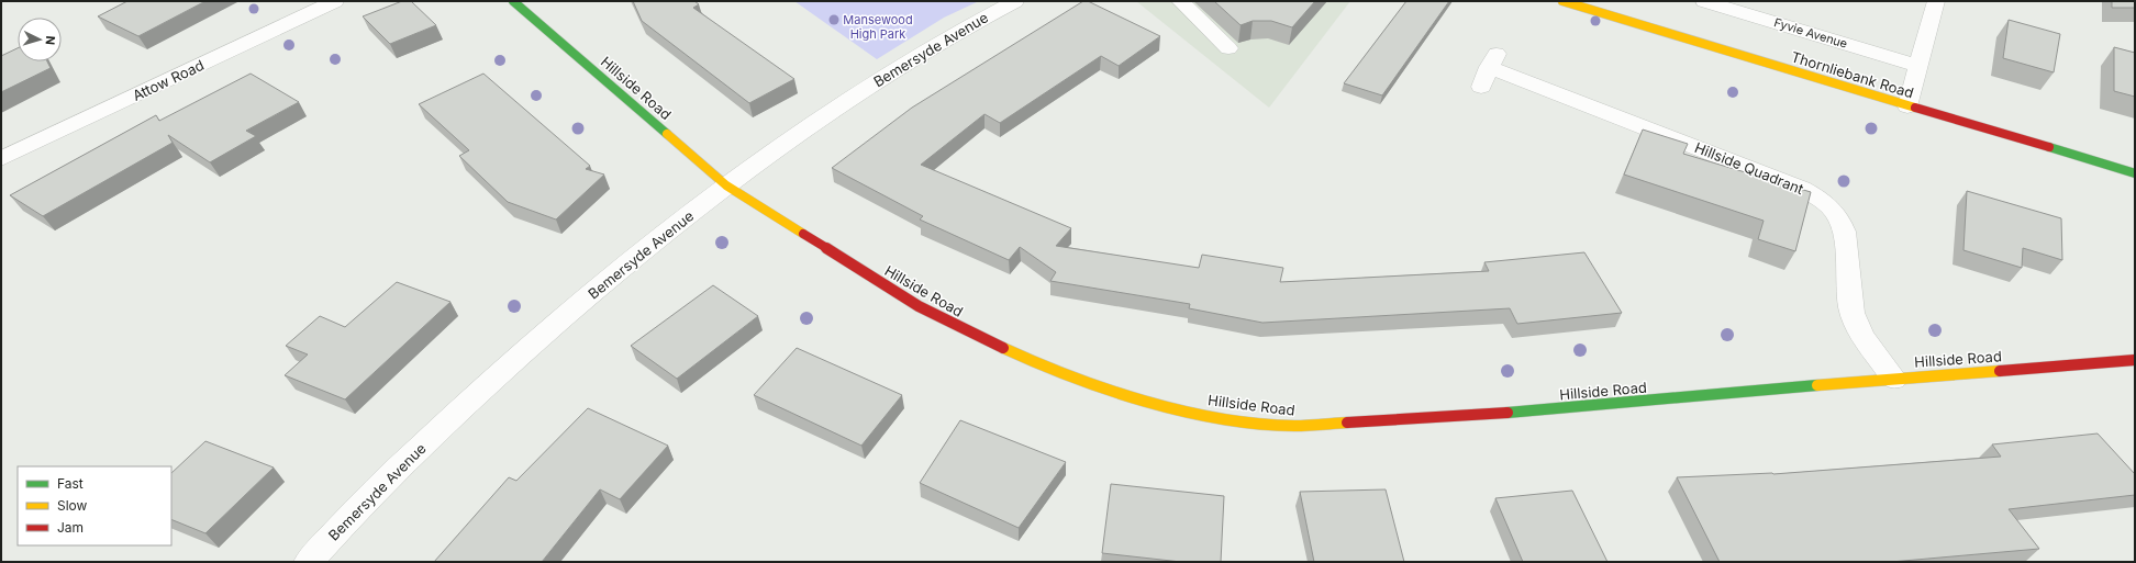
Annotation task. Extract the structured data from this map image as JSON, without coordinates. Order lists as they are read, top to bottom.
{
  "streets": {
    "street": [
      "Fyvie Avenue",
      "Bemersyde Avenue",
      "Thornliebank Road",
      "Attow Road",
      "Hillside Road",
      "Hillside Quadrant"
    ]
  },
  "crossings": [
    ["Bemersyde Avenue", "Hillside Road"],
    ["Hillside Road", "Hillside Quadrant"]
  ],
  "parks": ["Mansewood High Park"],
  "legend": ["Fast", "Slow", "Jam"],
  "north": "right"
}
